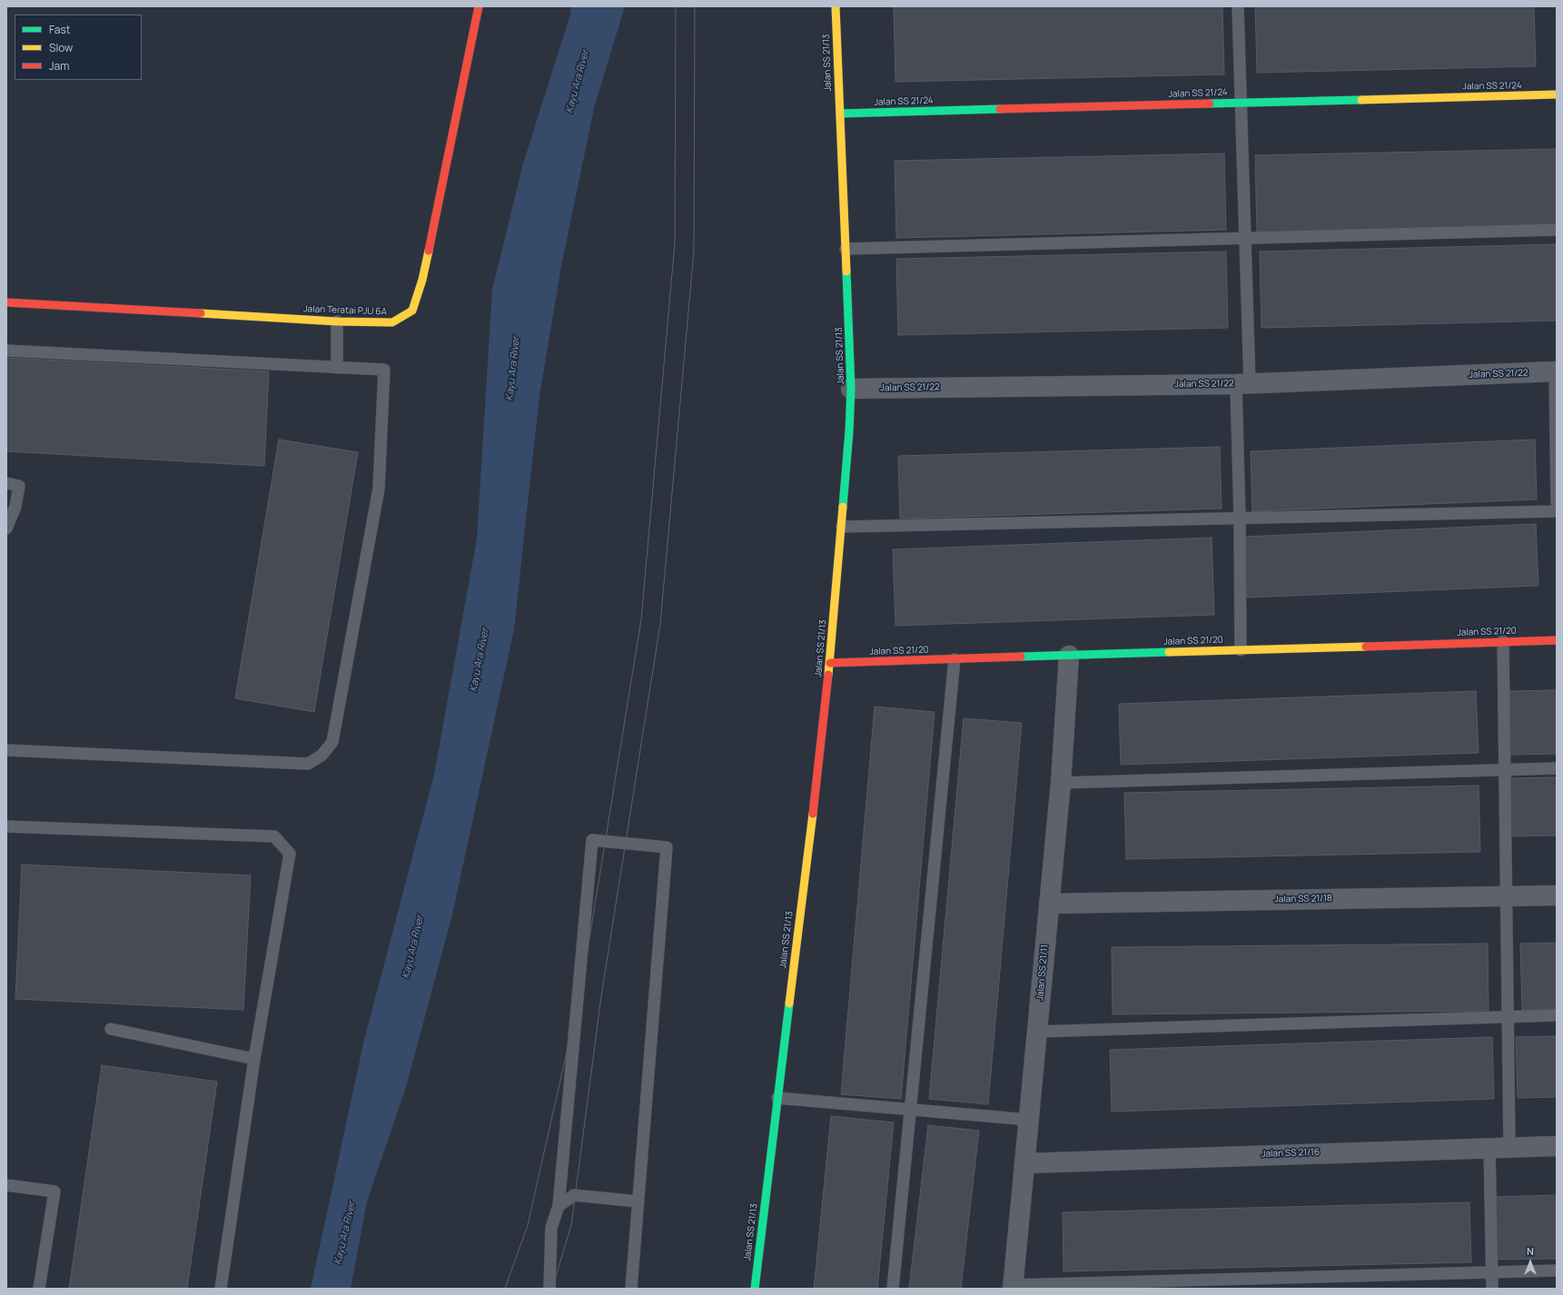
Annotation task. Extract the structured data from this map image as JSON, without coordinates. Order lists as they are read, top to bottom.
{
  "streets": {
    "street": [
      "Jalan SS 21/13",
      "Jalan SS 21/24",
      "Jalan Teratai PJU 6A",
      "Jalan SS 21/22",
      "Jalan SS 21/20",
      "Jalan SS 21/18",
      "Jalan SS 21/11",
      "Jalan SS 21/16"
    ]
  },
  "crossings": [
    ["Jalan SS 21/13", "Jalan SS 21/24"],
    ["Jalan SS 21/13", "Jalan SS 21/22"],
    ["Jalan SS 21/13", "Jalan SS 21/20"],
    ["Jalan SS 21/20", "Jalan SS 21/11"],
    ["Jalan SS 21/18", "Jalan SS 21/11"],
    ["Jalan SS 21/11", "Jalan SS 21/16"]
  ],
  "water": ["Kayu Ara River"],
  "legend": ["Fast", "Slow", "Jam"],
  "north": "top"
}
